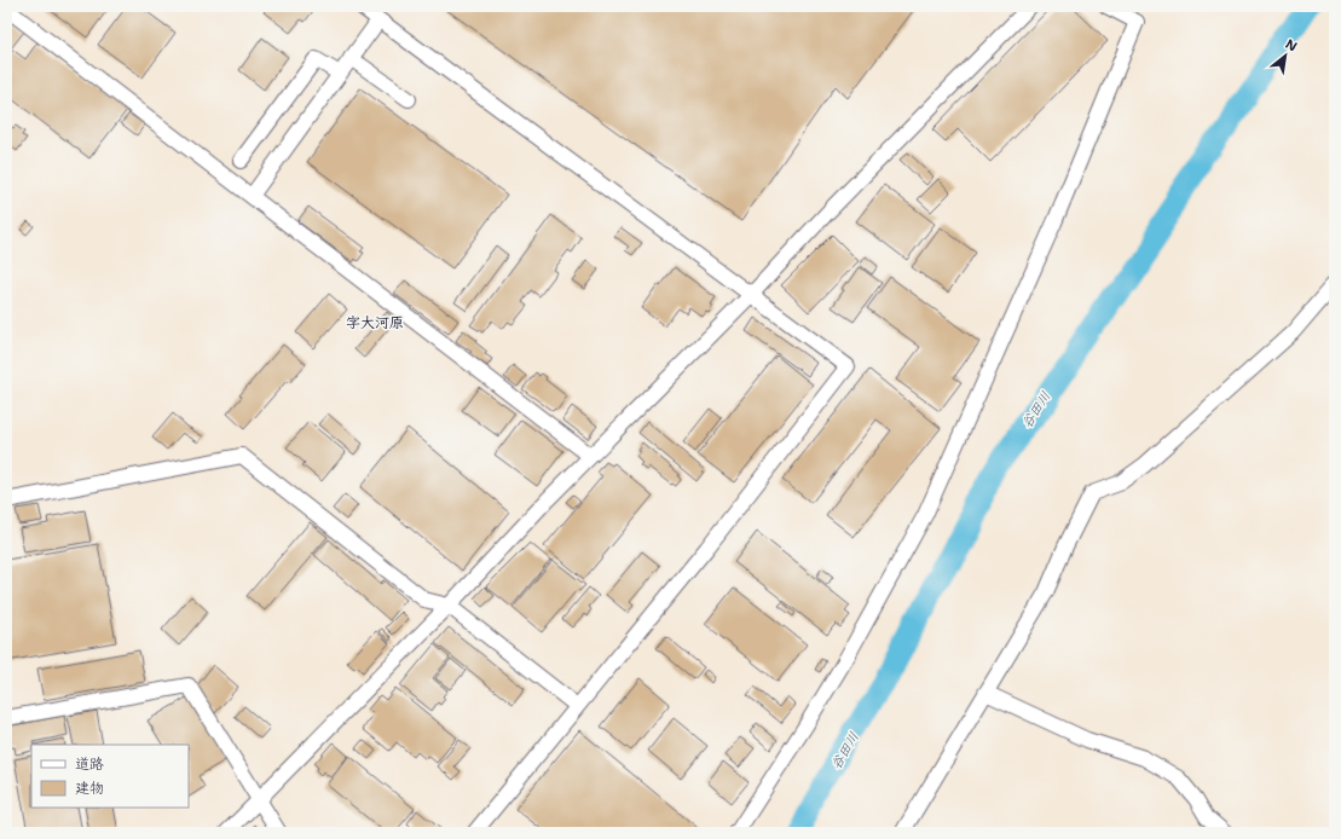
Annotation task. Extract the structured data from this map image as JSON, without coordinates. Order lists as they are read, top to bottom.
{
  "districts": ["字大河原"],
  "water": ["谷田川"],
  "legend": ["道路", "建物"],
  "north": "top right"
}
